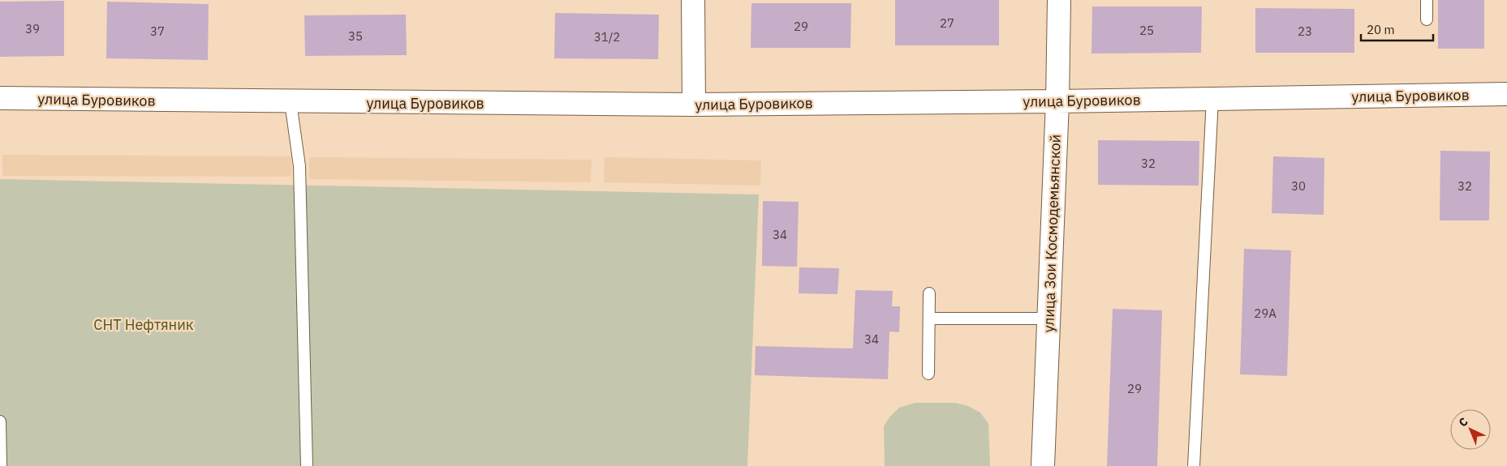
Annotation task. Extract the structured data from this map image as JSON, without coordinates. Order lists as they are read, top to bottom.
{
  "streets": {
    "street": ["улица Буровиков", "улица Зои Космодемьянской"]
  },
  "crossings": [
    ["улица Буровиков", "улица Зои Космодемьянской"]
  ],
  "parks": ["СНТ Нефтяник"],
  "house_numbers": [
    "27",
    "29",
    "39",
    "25",
    "37",
    "23",
    "35",
    "31/2",
    "32",
    "30",
    "32",
    "34",
    "29А",
    "34",
    "29"
  ],
  "scale_bar": "20 m",
  "north": "top left"
}
